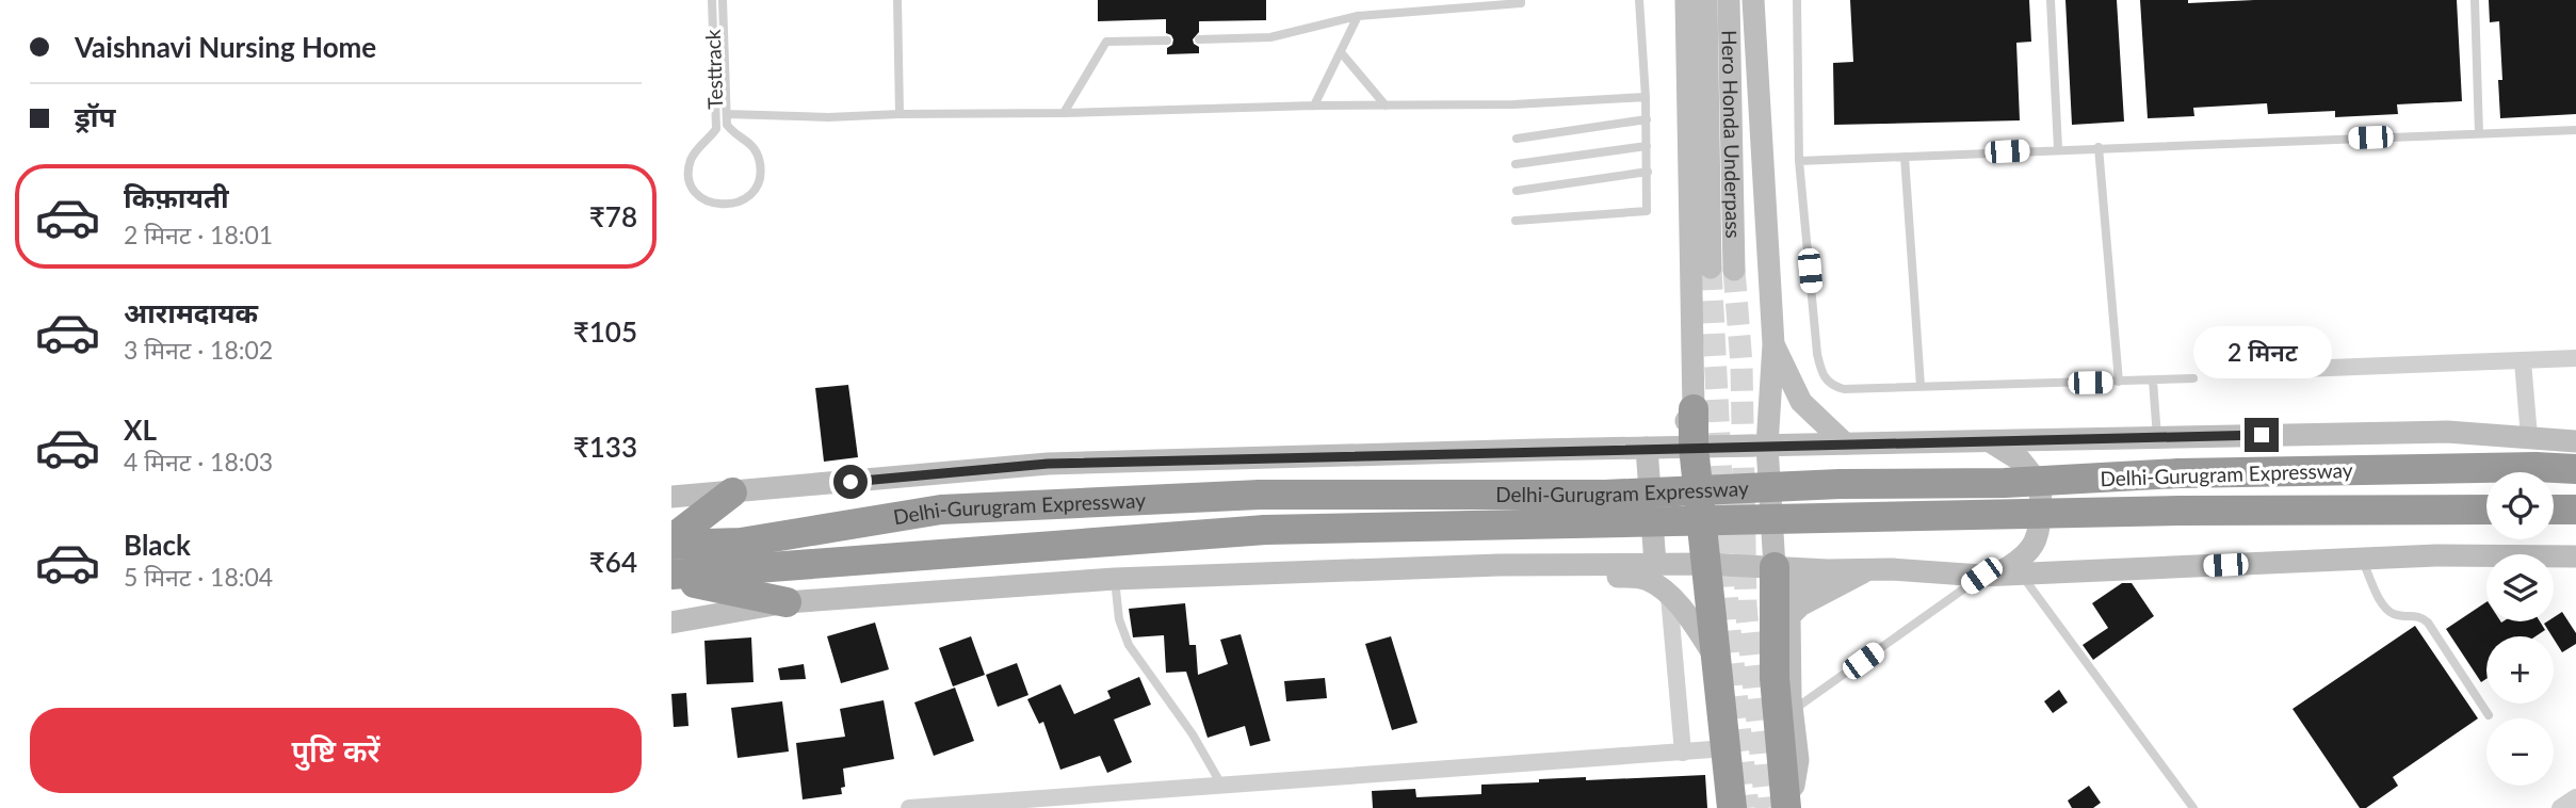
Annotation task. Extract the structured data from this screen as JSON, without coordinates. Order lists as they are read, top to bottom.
{
  "streets": {
    "highway": ["Delhi-Gurugram Expressway"],
    "main road": ["Hero Honda Underpass"],
    "lane": ["Testtrack"]
  },
  "page": {
    "banner": ["Vaishnavi Nursing Home", "ड्रॉप"],
    "list": [
      {
        "name": "किफ़ायती",
        "note": "2 मिनट · 18:01",
        "value": "₹78"
      },
      {
        "name": "आरामदायक",
        "note": "3 मिनट · 18:02",
        "value": "₹105"
      },
      {
        "name": "XL",
        "note": "4 मिनट · 18:03",
        "value": "₹133"
      },
      {
        "name": "Black",
        "note": "5 मिनट · 18:04",
        "value": "₹64"
      }
    ],
    "bubble": "2 मिनट",
    "map_buttons": ["+", "−"],
    "buttons": "पुष्टि करें"
  }
}
